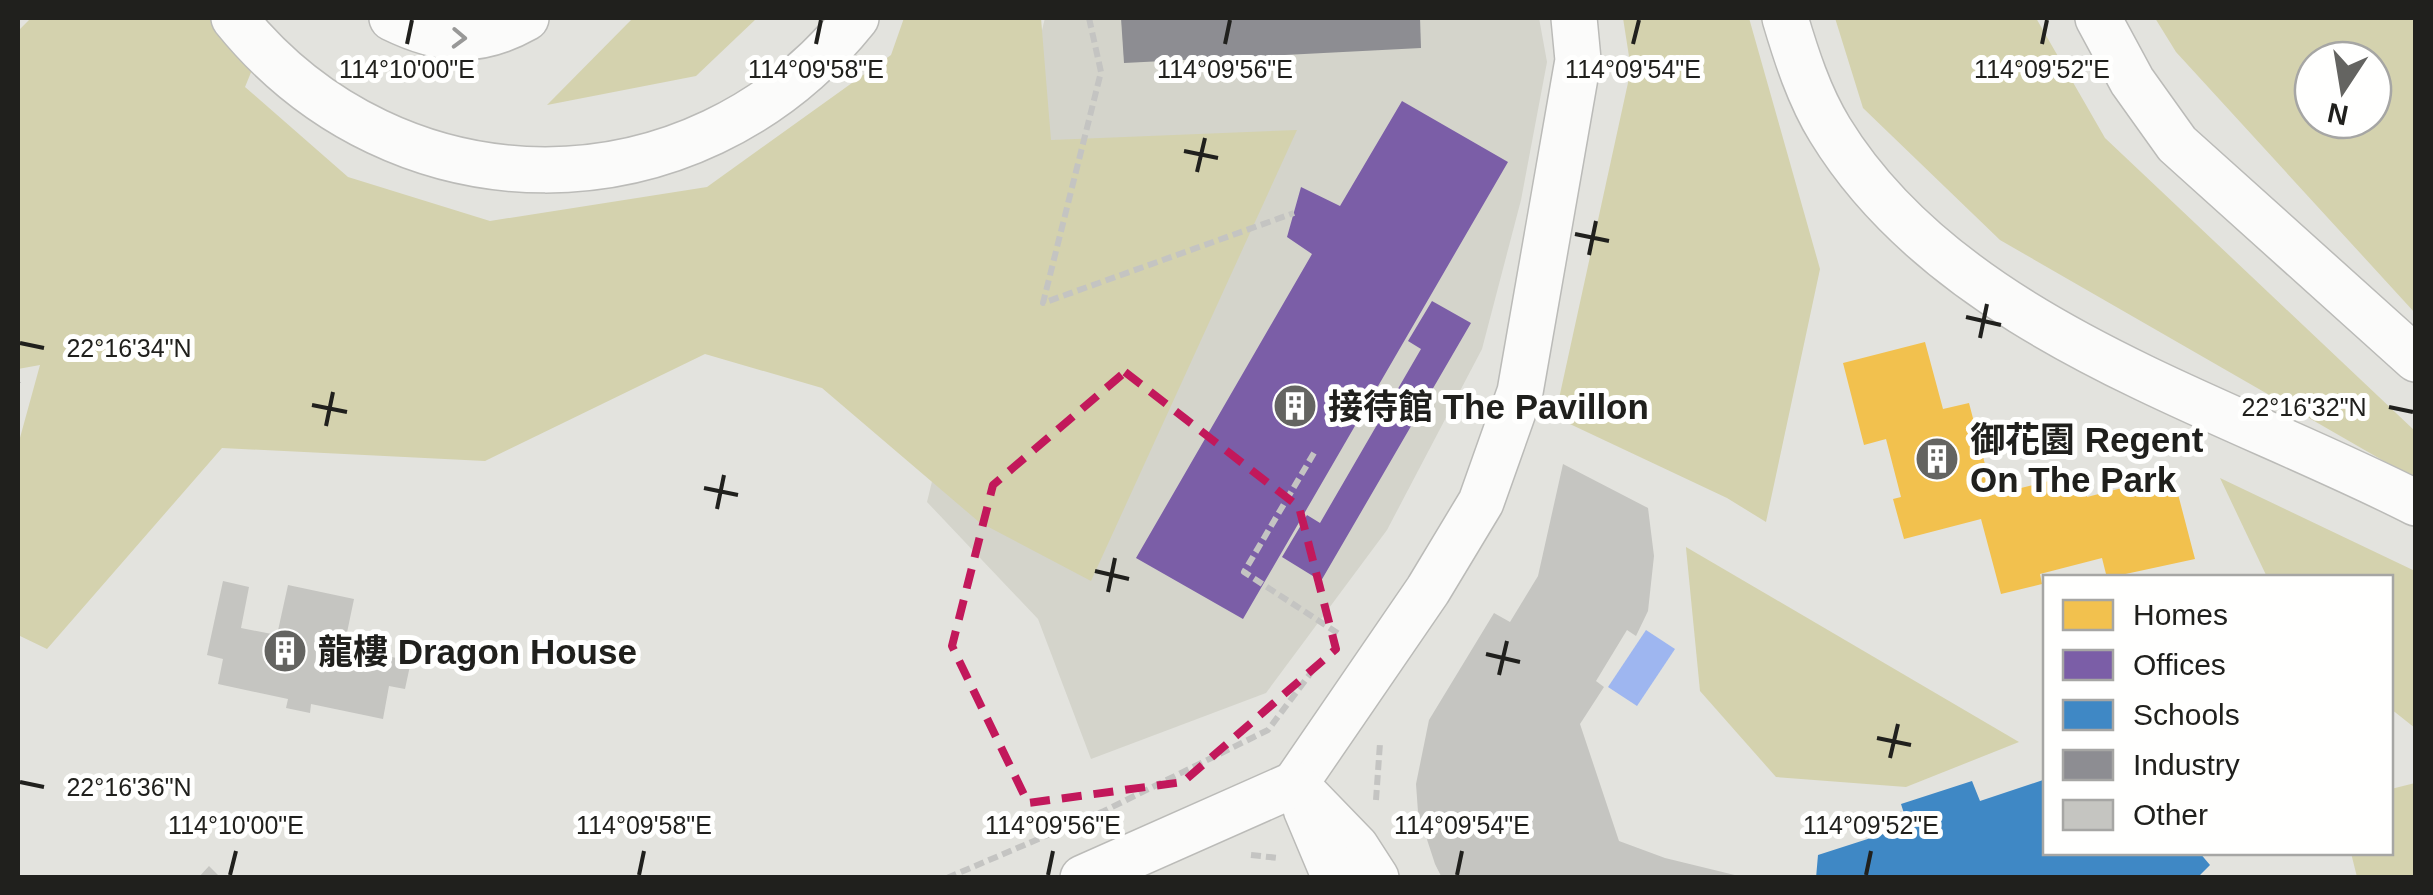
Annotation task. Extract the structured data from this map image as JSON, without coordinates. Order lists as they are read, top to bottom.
{
  "places": {
    "building": ["接待館 The Pavillon", "御花園 Regent On The Park", "龍樓 Dragon House"]
  },
  "legend": [
    "Homes",
    "Offices",
    "Schools",
    "Industry",
    "Other"
  ],
  "north": "bottom",
  "coordinates": [
    "114°10'00\"E",
    "114°09'58\"E",
    "114°09'56\"E",
    "114°09'54\"E",
    "114°09'52\"E",
    "22°16'34\"N",
    "22°16'32\"N",
    "22°16'36\"N"
  ]
}
